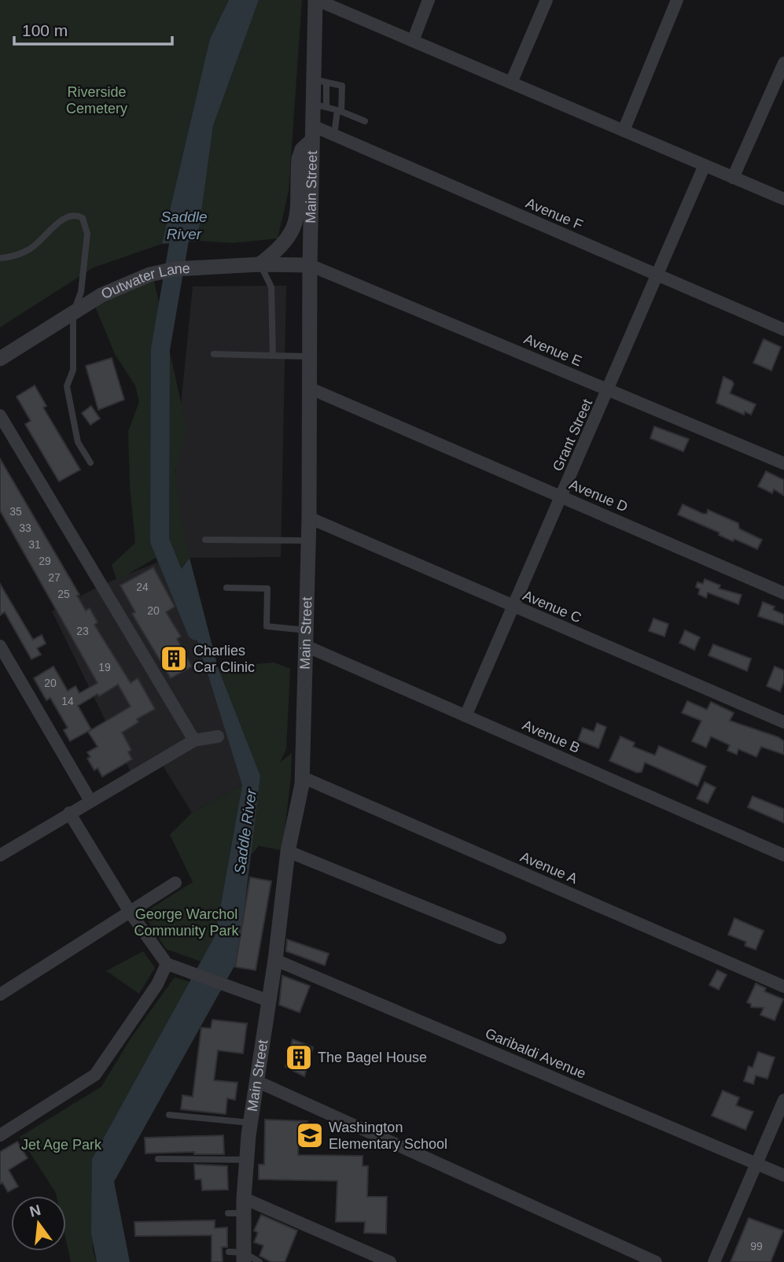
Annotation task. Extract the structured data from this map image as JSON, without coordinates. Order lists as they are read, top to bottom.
{
  "streets": {
    "street": [
      "Main Street",
      "Avenue F",
      "Outwater Lane",
      "Avenue E",
      "Grant Street",
      "Avenue D",
      "Avenue C",
      "Avenue B",
      "Avenue A",
      "Garibaldi Avenue"
    ]
  },
  "crossings": [
    ["Main Street", "Avenue F"],
    ["Main Street", "Outwater Lane"],
    ["Main Street", "Avenue E"],
    ["Main Street", "Avenue D"],
    ["Main Street", "Avenue C"],
    ["Main Street", "Avenue B"],
    ["Main Street", "Avenue A"],
    ["Main Street", "Garibaldi Avenue"],
    ["Avenue F", "Grant Street"],
    ["Outwater Lane", "Avenue E"],
    ["Avenue E", "Grant Street"],
    ["Grant Street", "Avenue D"],
    ["Grant Street", "Avenue C"],
    ["Grant Street", "Avenue B"]
  ],
  "water": ["Saddle River"],
  "parks": ["Riverside Cemetery", "George Warchol Community Park", "Jet Age Park"],
  "places": {
    "building": ["Charlies Car Clinic", "The Bagel House"],
    "school or university": ["Washington Elementary School"]
  },
  "house_numbers": [
    "35",
    "33",
    "31",
    "29",
    "27",
    "24",
    "25",
    "20",
    "23",
    "19",
    "20",
    "14",
    "99"
  ],
  "scale_bar": "100 m",
  "north": "top"
}
